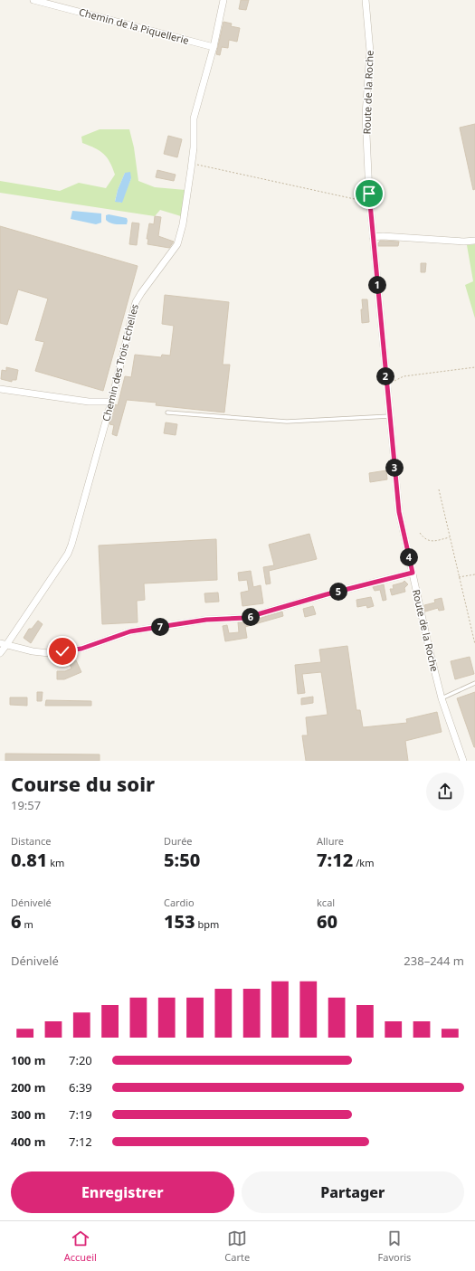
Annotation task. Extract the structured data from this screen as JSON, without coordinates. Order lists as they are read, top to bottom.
{
  "streets": {
    "street": ["Chemin de la Piquellerie", "Route de la Roche", "Chemin des Trois Echelles"]
  },
  "crossings": [
    ["Chemin de la Piquellerie", "Chemin des Trois Echelles"]
  ],
  "page": {
    "pins": [
      "1",
      "2",
      "3",
      "4",
      "5",
      "6",
      "7"
    ],
    "heading": ["Course du soir", "19:57"],
    "stats": [
      ["Distance", "0.81 km"],
      ["Durée", "5:50"],
      ["Allure", "7:12 /km"],
      ["Dénivelé", "6 m"],
      ["Cardio", "153 bpm"],
      ["kcal", "60"]
    ],
    "chart": ["Dénivelé", "238–244 m"],
    "list": [
      {
        "name": "100 m",
        "note": "7:20"
      },
      {
        "name": "200 m",
        "note": "6:39"
      },
      {
        "name": "300 m",
        "note": "7:19"
      },
      {
        "name": "400 m",
        "note": "7:12"
      }
    ],
    "buttons": ["Enregistrer", "Partager"],
    "tabs": ["Accueil", "Carte", "Favoris"]
  }
}
